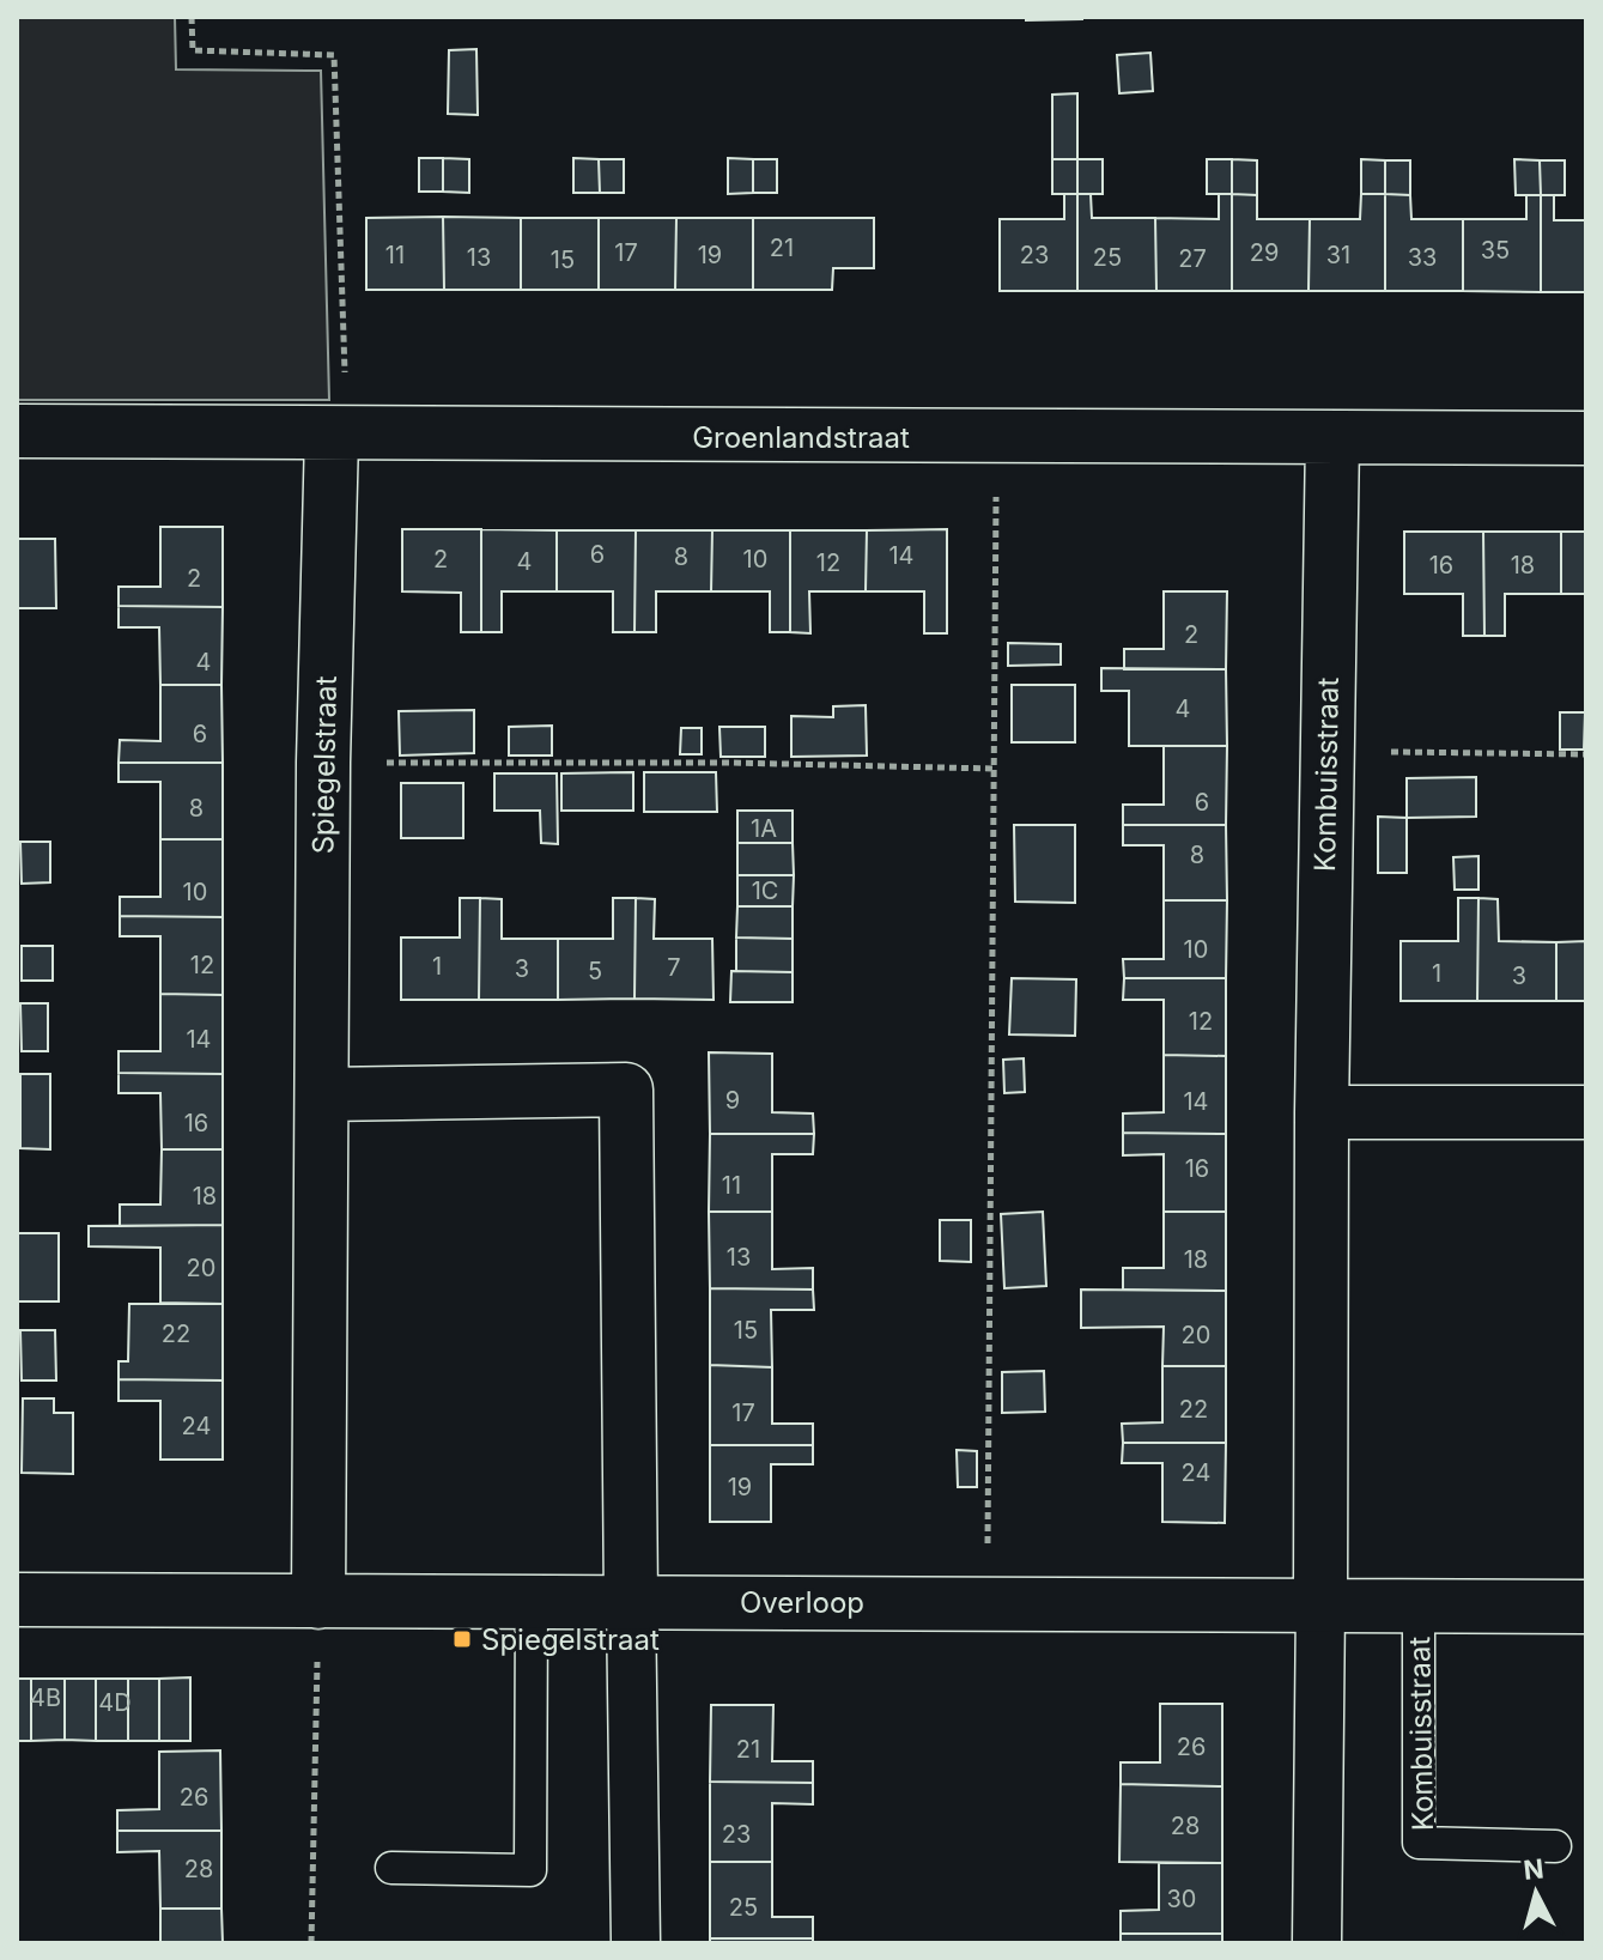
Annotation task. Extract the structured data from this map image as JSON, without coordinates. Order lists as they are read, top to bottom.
{
  "streets": {
    "street": [
      "Groenlandstraat",
      "Spiegelstraat",
      "Kombuisstraat",
      "Overloop"
    ]
  },
  "crossings": [
    ["Groenlandstraat", "Spiegelstraat"],
    ["Groenlandstraat", "Kombuisstraat"],
    ["Spiegelstraat", "Overloop"],
    ["Kombuisstraat", "Overloop"]
  ],
  "places": {
    "transit": ["Spiegelstraat"]
  },
  "house_numbers": [
    "21",
    "35",
    "17",
    "29",
    "11",
    "19",
    "23",
    "31",
    "13",
    "25",
    "33",
    "27",
    "15",
    "6",
    "14",
    "8",
    "2",
    "10",
    "4",
    "12",
    "16",
    "18",
    "2",
    "2",
    "4",
    "4",
    "6",
    "6",
    "8",
    "1A",
    "8",
    "1C",
    "10",
    "10",
    "12",
    "1",
    "7",
    "3",
    "5",
    "1",
    "3",
    "12",
    "14",
    "9",
    "14",
    "16",
    "16",
    "11",
    "18",
    "13",
    "18",
    "20",
    "15",
    "22",
    "20",
    "22",
    "17",
    "24",
    "24",
    "19",
    "4B",
    "4D",
    "26",
    "21",
    "26",
    "28",
    "23",
    "28",
    "30",
    "25"
  ],
  "north": "top"
}
